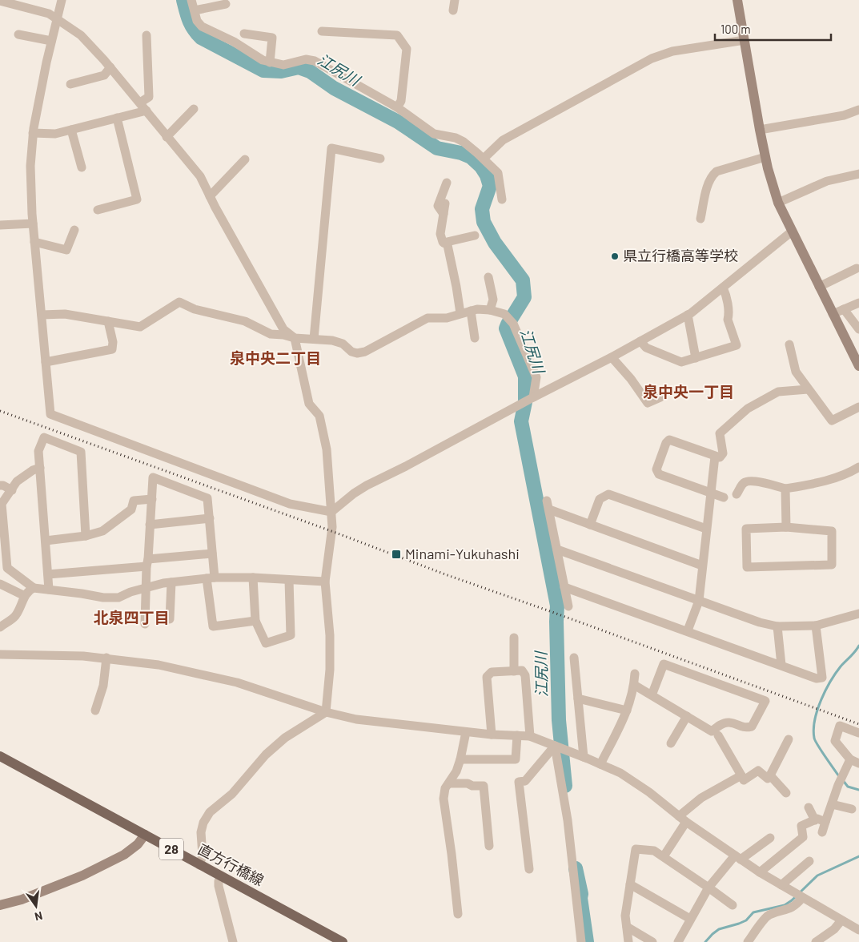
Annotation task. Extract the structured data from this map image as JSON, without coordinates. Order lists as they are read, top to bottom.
{
  "streets": {
    "main road": ["28", "直方行橋線"]
  },
  "districts": ["泉中央二丁目", "泉中央一丁目", "北泉四丁目"],
  "water": ["江尻川"],
  "places": {
    "other": ["県立行橋高等学校"],
    "transit": ["Minami-Yukuhashi"]
  },
  "scale_bar": "100 m",
  "north": "bottom"
}
